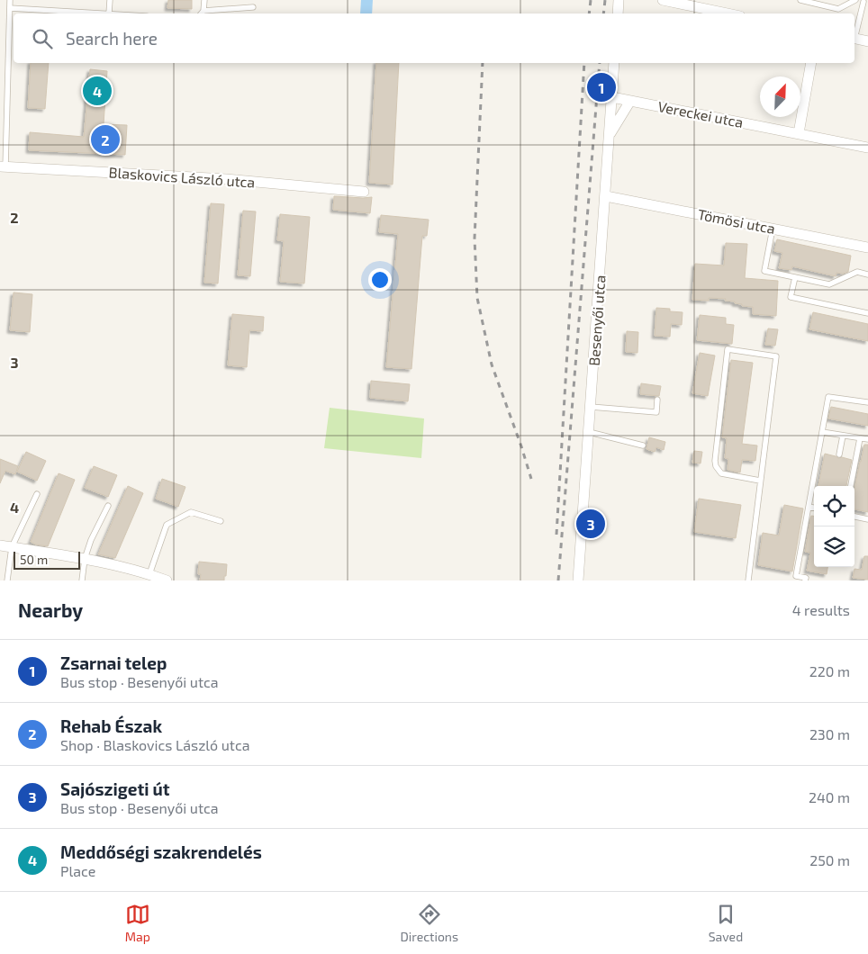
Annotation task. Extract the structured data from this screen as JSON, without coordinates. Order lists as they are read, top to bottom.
{
  "streets": {
    "street": [
      "Vereckei utca",
      "Blaskovics László utca",
      "Tömösi utca",
      "Besenyői utca"
    ]
  },
  "crossings": [
    ["Vereckei utca", "Besenyői utca"],
    ["Tömösi utca", "Besenyői utca"]
  ],
  "scale_bar": "50 m",
  "north": "top right",
  "page": {
    "search": "Search here",
    "pins": [
      "1",
      "4",
      "2",
      "3"
    ],
    "scale": "50 m",
    "heading": ["Nearby", "4 results"],
    "list": [
      {
        "mark": "1",
        "name": "Zsarnai telep",
        "note": "Bus stop · Besenyői utca",
        "value": "220 m"
      },
      {
        "mark": "2",
        "name": "Rehab Észak",
        "note": "Shop · Blaskovics László utca",
        "value": "230 m"
      },
      {
        "mark": "3",
        "name": "Sajószigeti út",
        "note": "Bus stop · Besenyői utca",
        "value": "240 m"
      },
      {
        "mark": "4",
        "name": "Meddőségi szakrendelés",
        "note": "Place",
        "value": "250 m"
      }
    ],
    "nav": ["Map", "Directions", "Saved"]
  },
  "grid": {
    "rows": ["2", "3", "4"]
  }
}
